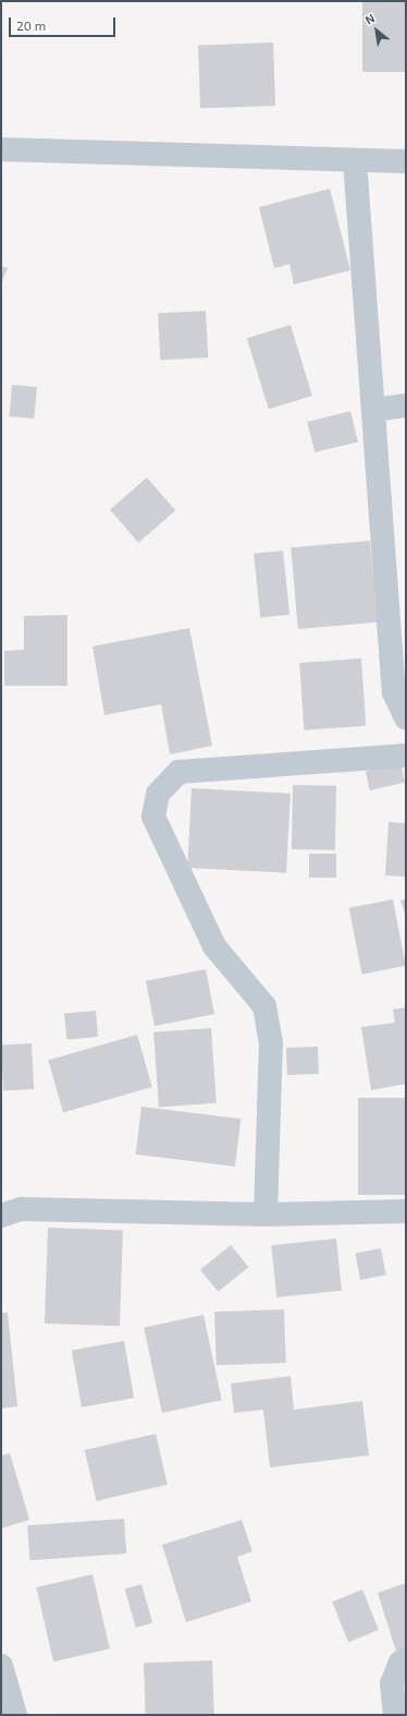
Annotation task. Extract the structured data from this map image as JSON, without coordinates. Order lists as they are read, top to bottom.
{
  "scale_bar": "20 m",
  "north": "top left"
}
